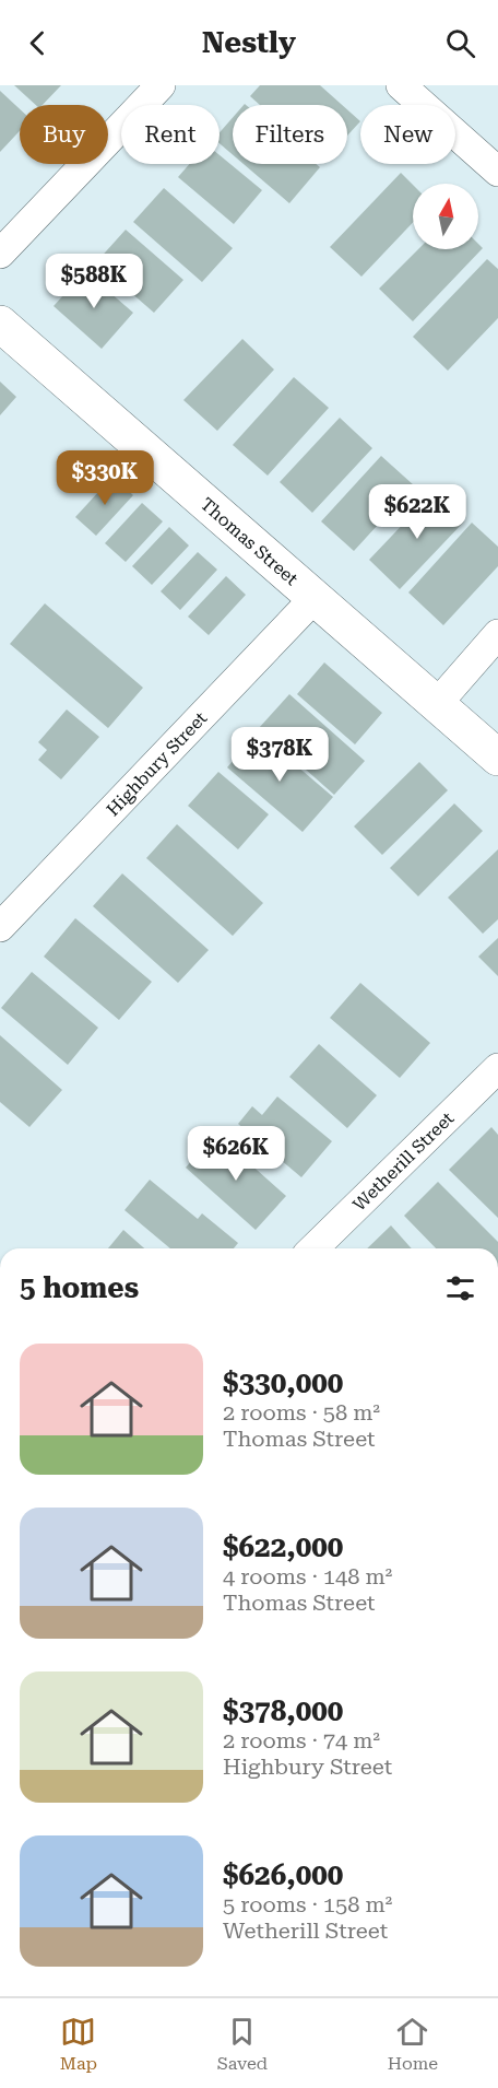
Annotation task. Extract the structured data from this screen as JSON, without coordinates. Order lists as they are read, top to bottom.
{
  "streets": {
    "main road": ["Thomas Street"],
    "street": ["Highbury Street", "Wetherill Street"]
  },
  "crossings": [
    ["Thomas Street", "Highbury Street"]
  ],
  "north": "top",
  "page": {
    "header": "Nestly",
    "chip": [
      "Buy",
      "Rent",
      "Filters",
      "New"
    ],
    "price": [
      "$588K",
      "$330K",
      "$622K",
      "$378K",
      "$626K"
    ],
    "heading": "5 homes",
    "list": [
      {
        "name": "$330,000",
        "note": "2 rooms · 58 m² · Thomas Street"
      },
      {
        "name": "$622,000",
        "note": "4 rooms · 148 m² · Thomas Street"
      },
      {
        "name": "$378,000",
        "note": "2 rooms · 74 m² · Highbury Street"
      },
      {
        "name": "$626,000",
        "note": "5 rooms · 158 m² · Wetherill Street"
      }
    ],
    "tabs": ["Map", "Saved", "Home"]
  }
}
